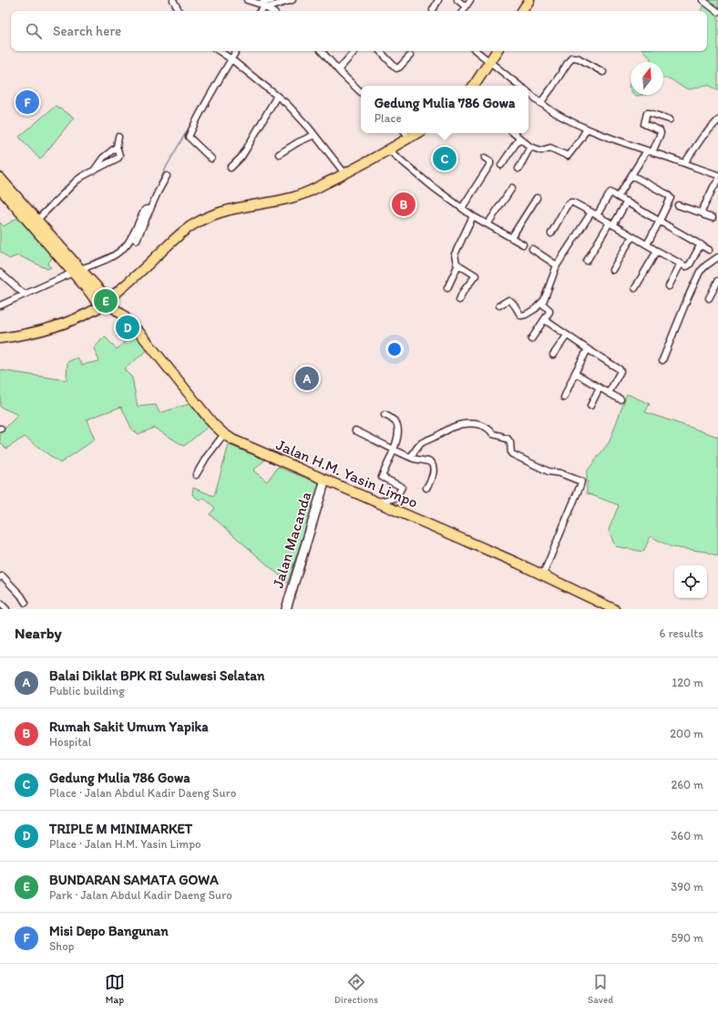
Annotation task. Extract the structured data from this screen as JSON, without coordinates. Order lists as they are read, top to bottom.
{
  "streets": {
    "main road": ["Jalan H.M. Yasin Limpo"],
    "street": ["Jalan Macanda"]
  },
  "crossings": [
    ["Jalan H.M. Yasin Limpo", "Jalan Macanda"]
  ],
  "north": "top",
  "page": {
    "search": "Search here",
    "popup": ["Gedung Mulia 786 Gowa", "Place"],
    "pins": [
      "F",
      "C",
      "B",
      "E",
      "D",
      "A"
    ],
    "heading": ["Nearby", "6 results"],
    "list": [
      {
        "mark": "A",
        "name": "Balai Diklat BPK RI Sulawesi Selatan",
        "note": "Public building",
        "value": "120 m"
      },
      {
        "mark": "B",
        "name": "Rumah Sakit Umum Yapika",
        "note": "Hospital",
        "value": "200 m"
      },
      {
        "mark": "C",
        "name": "Gedung Mulia 786 Gowa",
        "note": "Place · Jalan Abdul Kadir Daeng Suro",
        "value": "260 m"
      },
      {
        "mark": "D",
        "name": "TRIPLE M MINIMARKET",
        "note": "Place · Jalan H.M. Yasin Limpo",
        "value": "360 m"
      },
      {
        "mark": "E",
        "name": "BUNDARAN SAMATA GOWA",
        "note": "Park · Jalan Abdul Kadir Daeng Suro",
        "value": "390 m"
      },
      {
        "mark": "F",
        "name": "Misi Depo Bangunan",
        "note": "Shop",
        "value": "590 m"
      }
    ],
    "nav": ["Map", "Directions", "Saved"]
  }
}
